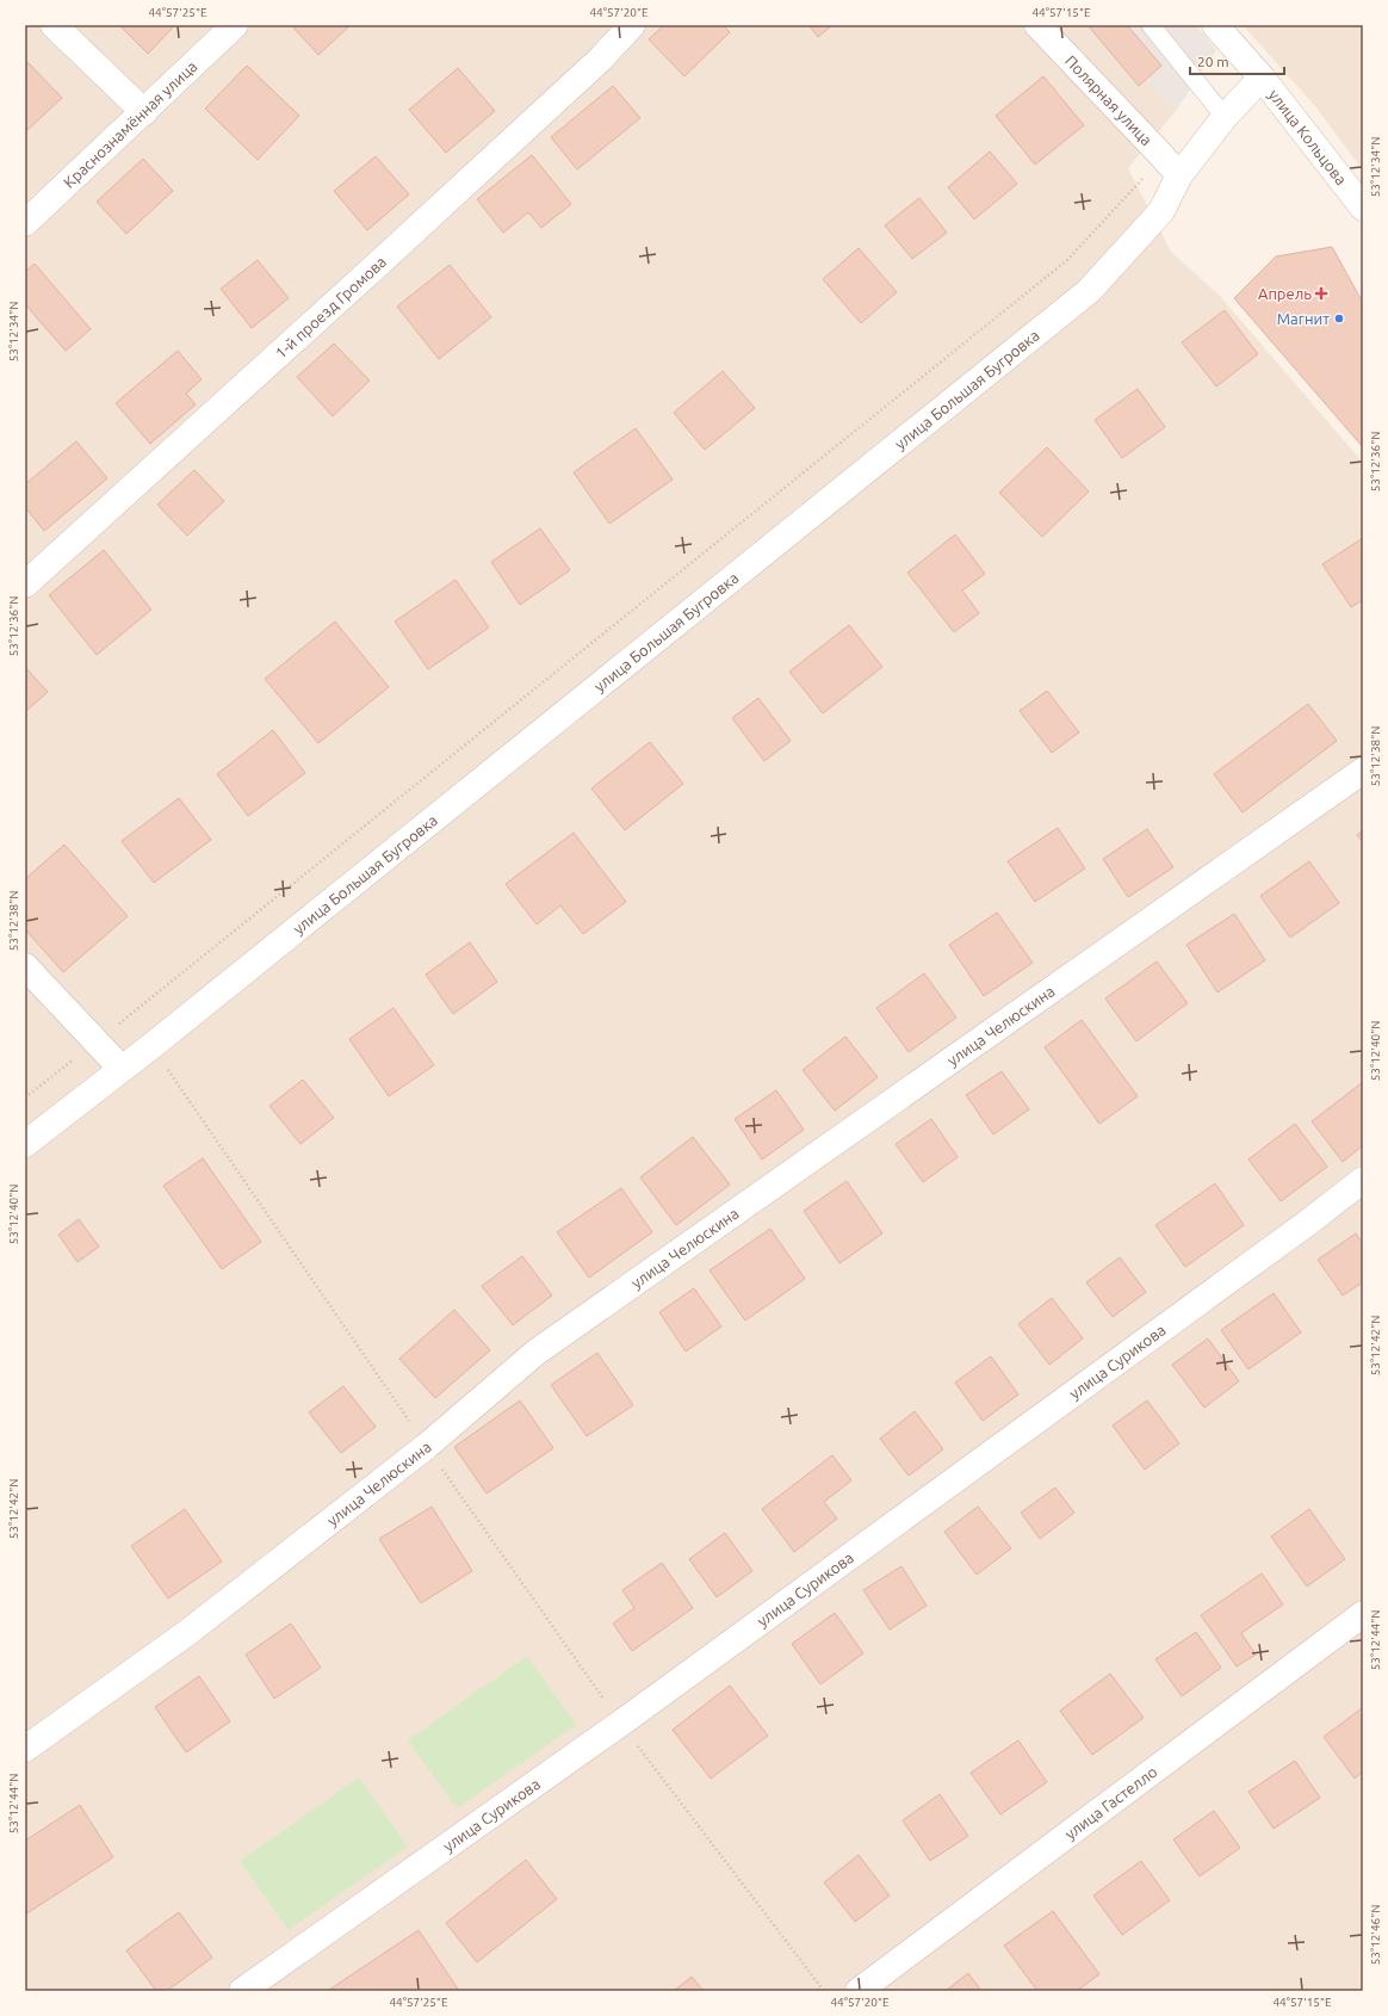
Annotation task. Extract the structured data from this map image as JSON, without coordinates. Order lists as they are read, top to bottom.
{
  "streets": {
    "street": [
      "Полярная улица",
      "Краснознамённая улица",
      "улица Кольцова",
      "1-й проезд Громова",
      "улица Большая Бугровка",
      "улица Челюскина",
      "улица Сурикова",
      "улица Гастелло"
    ]
  },
  "crossings": [
    ["Полярная улица", "улица Большая Бугровка"],
    ["улица Кольцова", "улица Большая Бугровка"]
  ],
  "places": {
    "health": ["Апрель"],
    "other": ["Магнит"]
  },
  "scale_bar": "20 m",
  "coordinates": [
    "44°57'25\"E",
    "44°57'20\"E",
    "44°57'15\"E",
    "53°12'34\"N",
    "53°12'36\"N",
    "53°12'38\"N",
    "53°12'40\"N",
    "53°12'42\"N",
    "53°12'44\"N",
    "53°12'46\"N"
  ]
}
